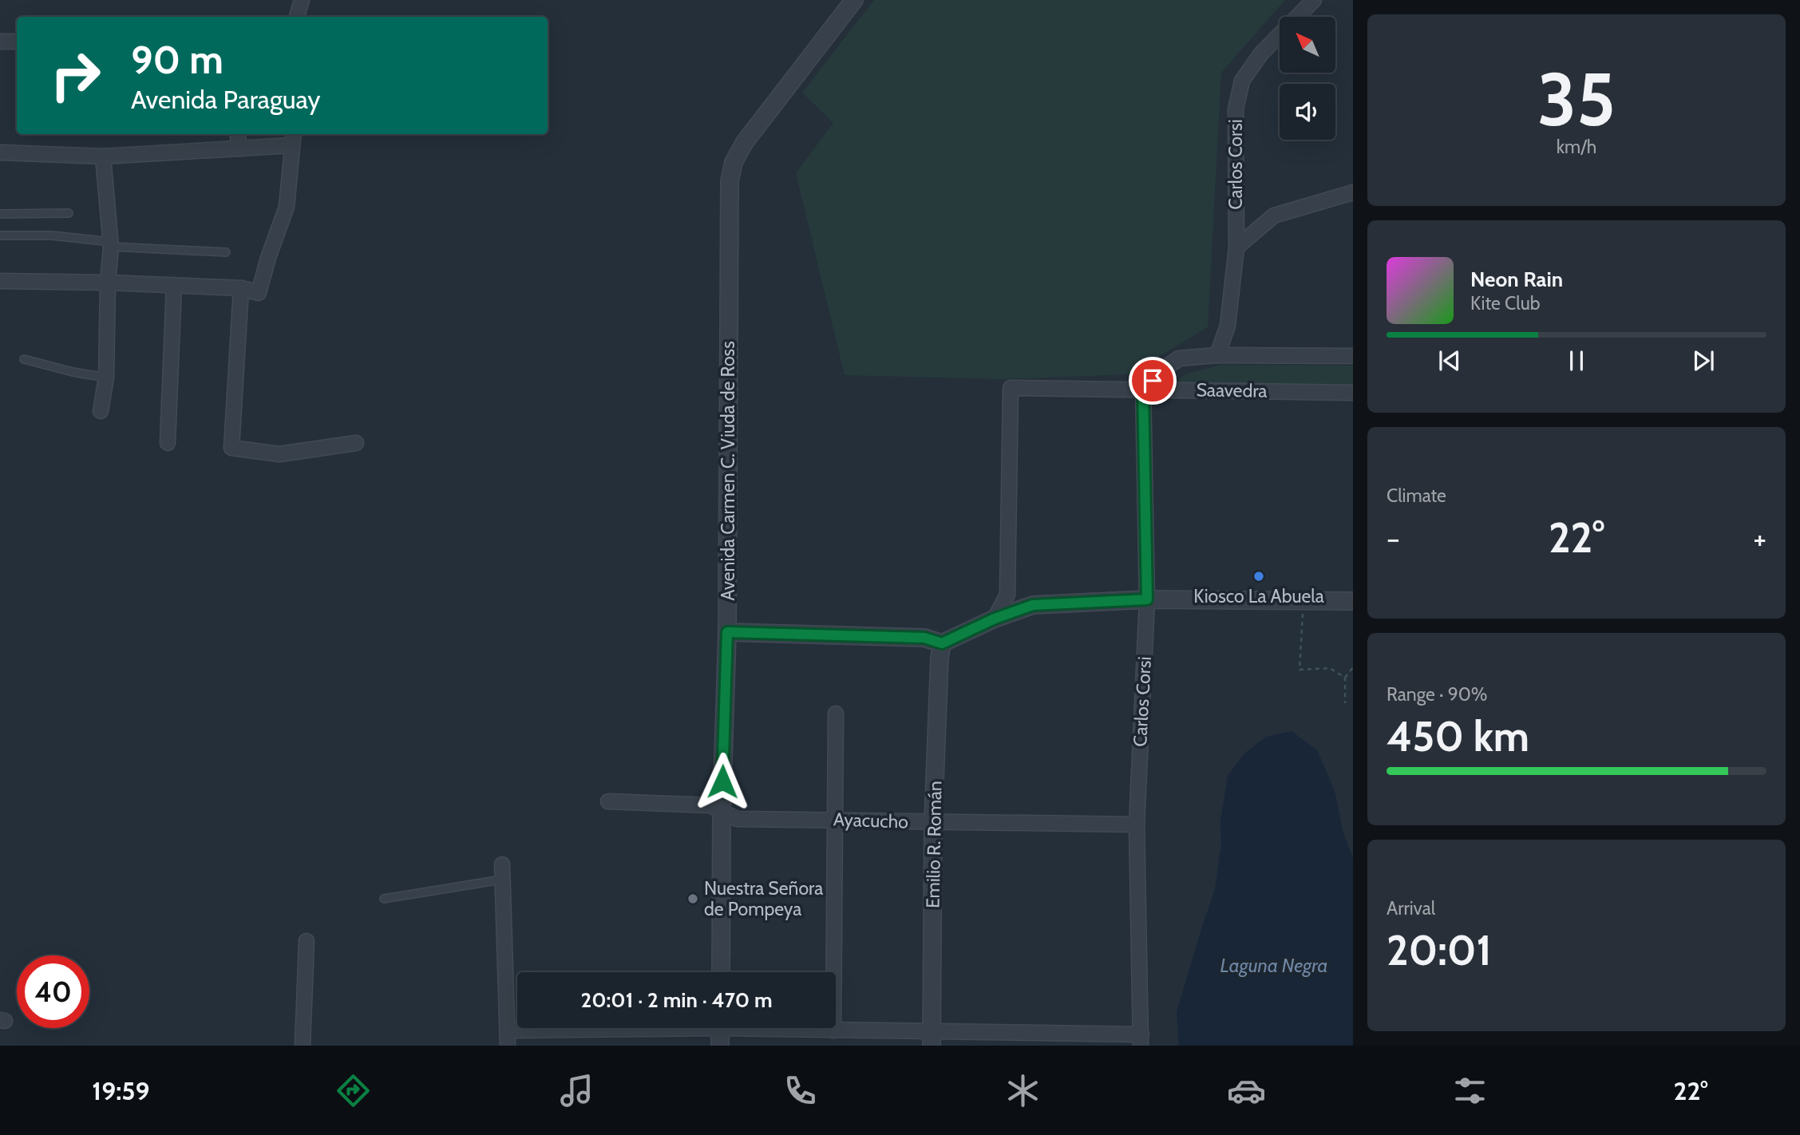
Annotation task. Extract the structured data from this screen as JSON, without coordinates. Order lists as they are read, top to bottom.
{
  "streets": {
    "street": [
      "Carlos Corsi",
      "Saavedra",
      "Avenida Carmen C. Viuda de Ross",
      "Ayacucho",
      "Emilio R. Román"
    ]
  },
  "crossings": [
    ["Carlos Corsi", "Saavedra"],
    ["Carlos Corsi", "Ayacucho"],
    ["Avenida Carmen C. Viuda de Ross", "Ayacucho"],
    ["Ayacucho", "Emilio R. Román"]
  ],
  "water": ["Laguna Negra"],
  "places": ["Kiosco La Abuela", "Nuestra Señora de Pompeya"],
  "north": "top left",
  "page": {
    "tile": [
      ["35", "km/h"],
      "Climate",
      ["Range · 90%", "450 km"],
      ["Arrival", "20:01"]
    ],
    "turn": ["90 m", "Avenida Paraguay"],
    "song": ["Neon Rain", "Kite Club"],
    "heat": ["−", "22°", "+"],
    "limit": "40",
    "trip": "20:01 · 2 min · 470 m",
    "tabs": ["19:59", "22°"]
  }
}
